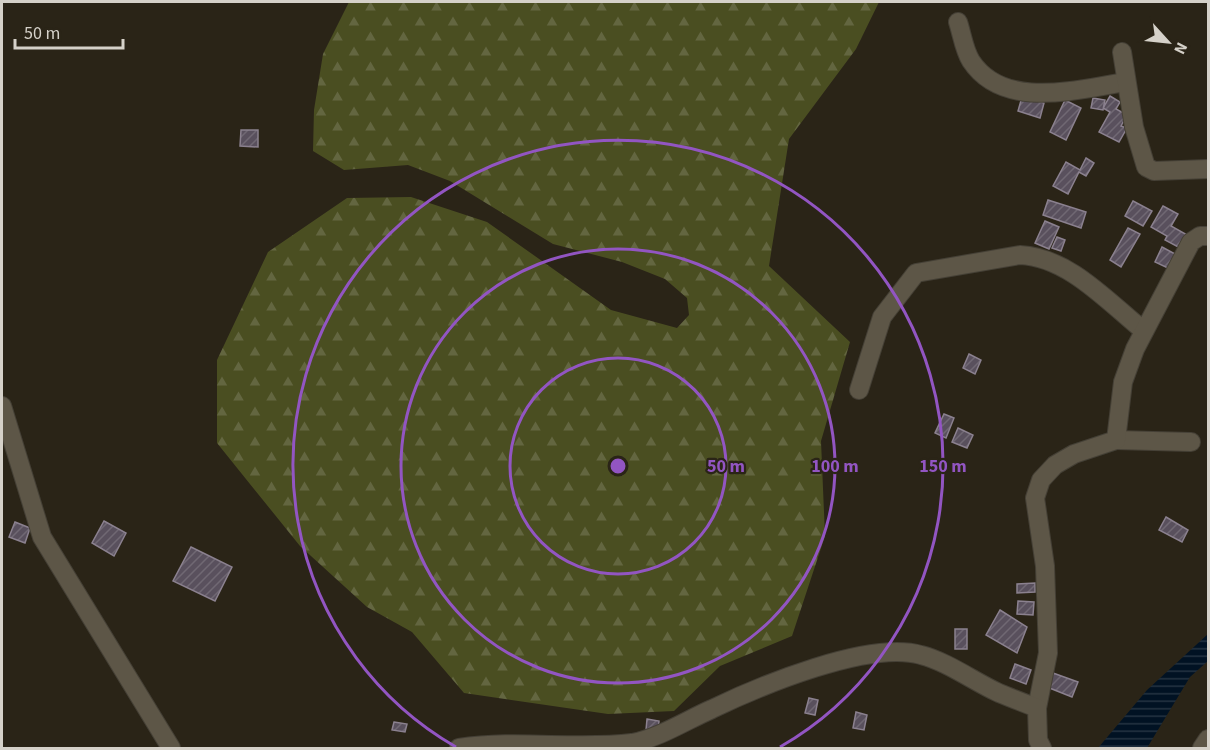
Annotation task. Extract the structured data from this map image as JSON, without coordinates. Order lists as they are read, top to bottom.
{
  "scale_bar": "50 m",
  "north": "bottom right",
  "rings": ["50 m", "100 m", "150 m"]
}
